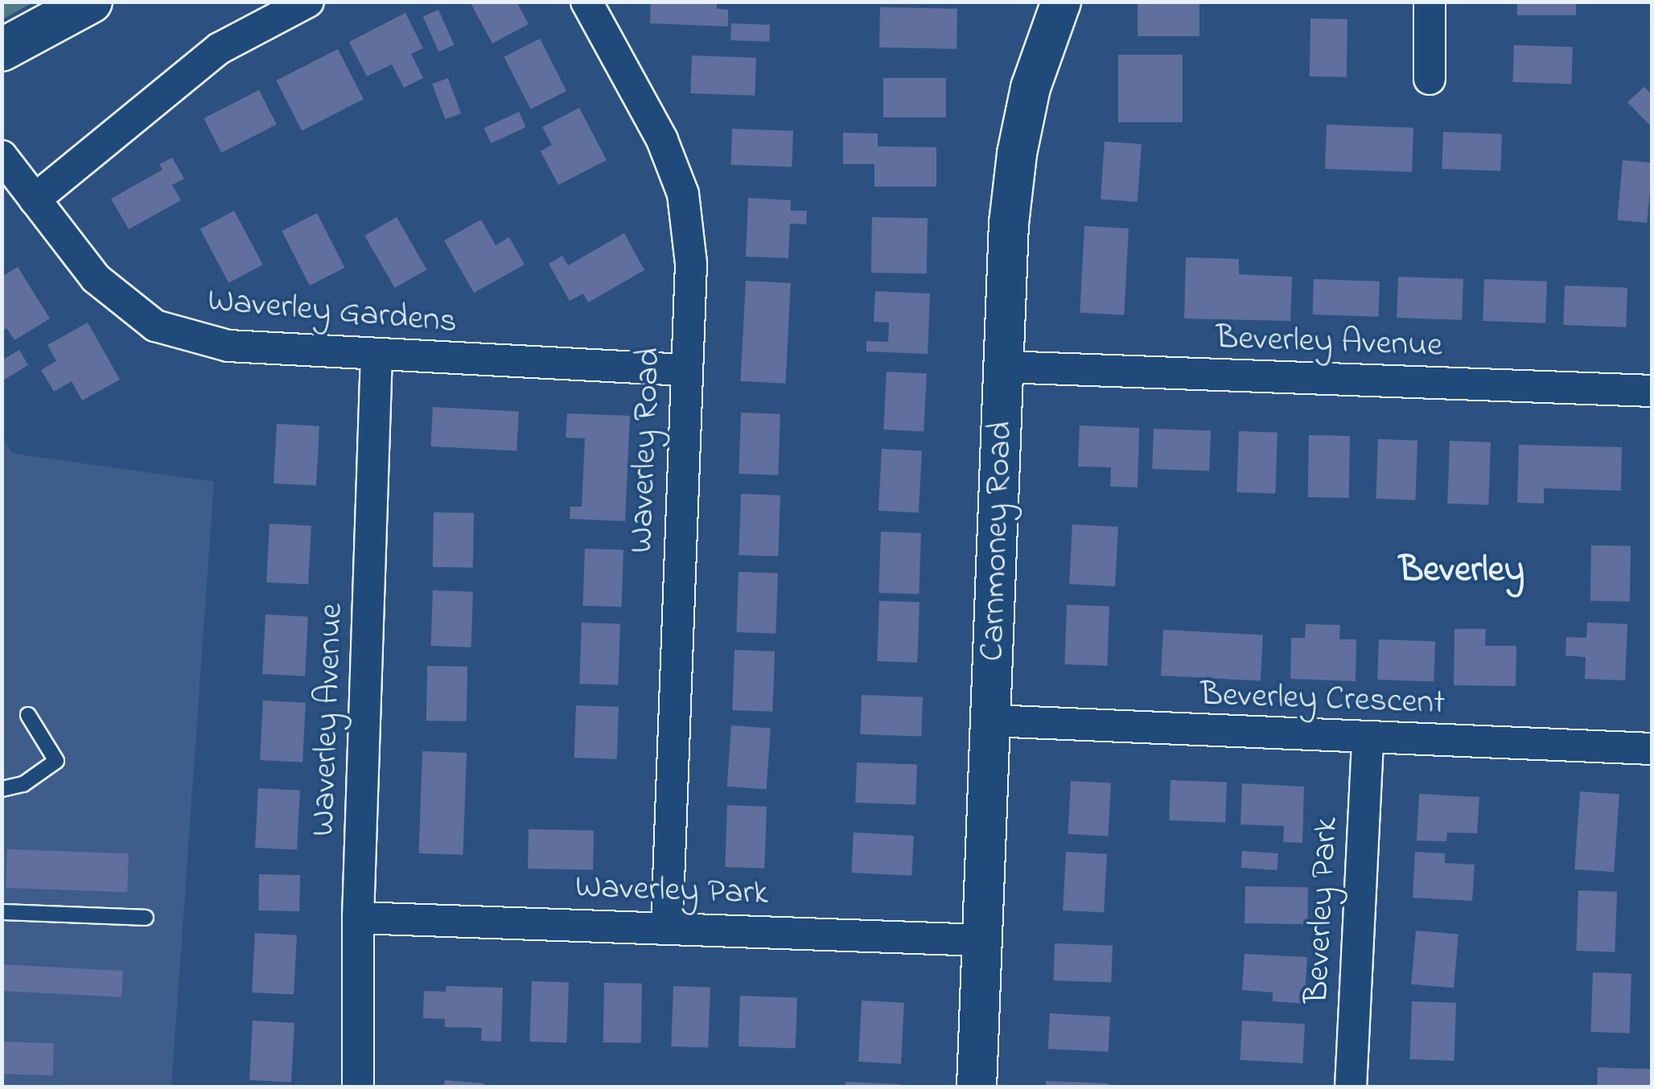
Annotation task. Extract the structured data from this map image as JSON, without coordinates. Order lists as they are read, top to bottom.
{
  "streets": {
    "street": [
      "Waverley Gardens",
      "Beverley Avenue",
      "Waverley Road",
      "Carnmoney Road",
      "Beverley Crescent",
      "Waverley Avenue",
      "Waverley Park",
      "Beverley Park"
    ]
  },
  "crossings": [
    ["Waverley Gardens", "Waverley Road"],
    ["Waverley Gardens", "Waverley Avenue"],
    ["Beverley Avenue", "Carnmoney Road"],
    ["Waverley Road", "Waverley Park"],
    ["Carnmoney Road", "Beverley Crescent"],
    ["Carnmoney Road", "Waverley Park"],
    ["Beverley Crescent", "Beverley Park"],
    ["Waverley Avenue", "Waverley Park"]
  ],
  "districts": ["Beverley"]
}
